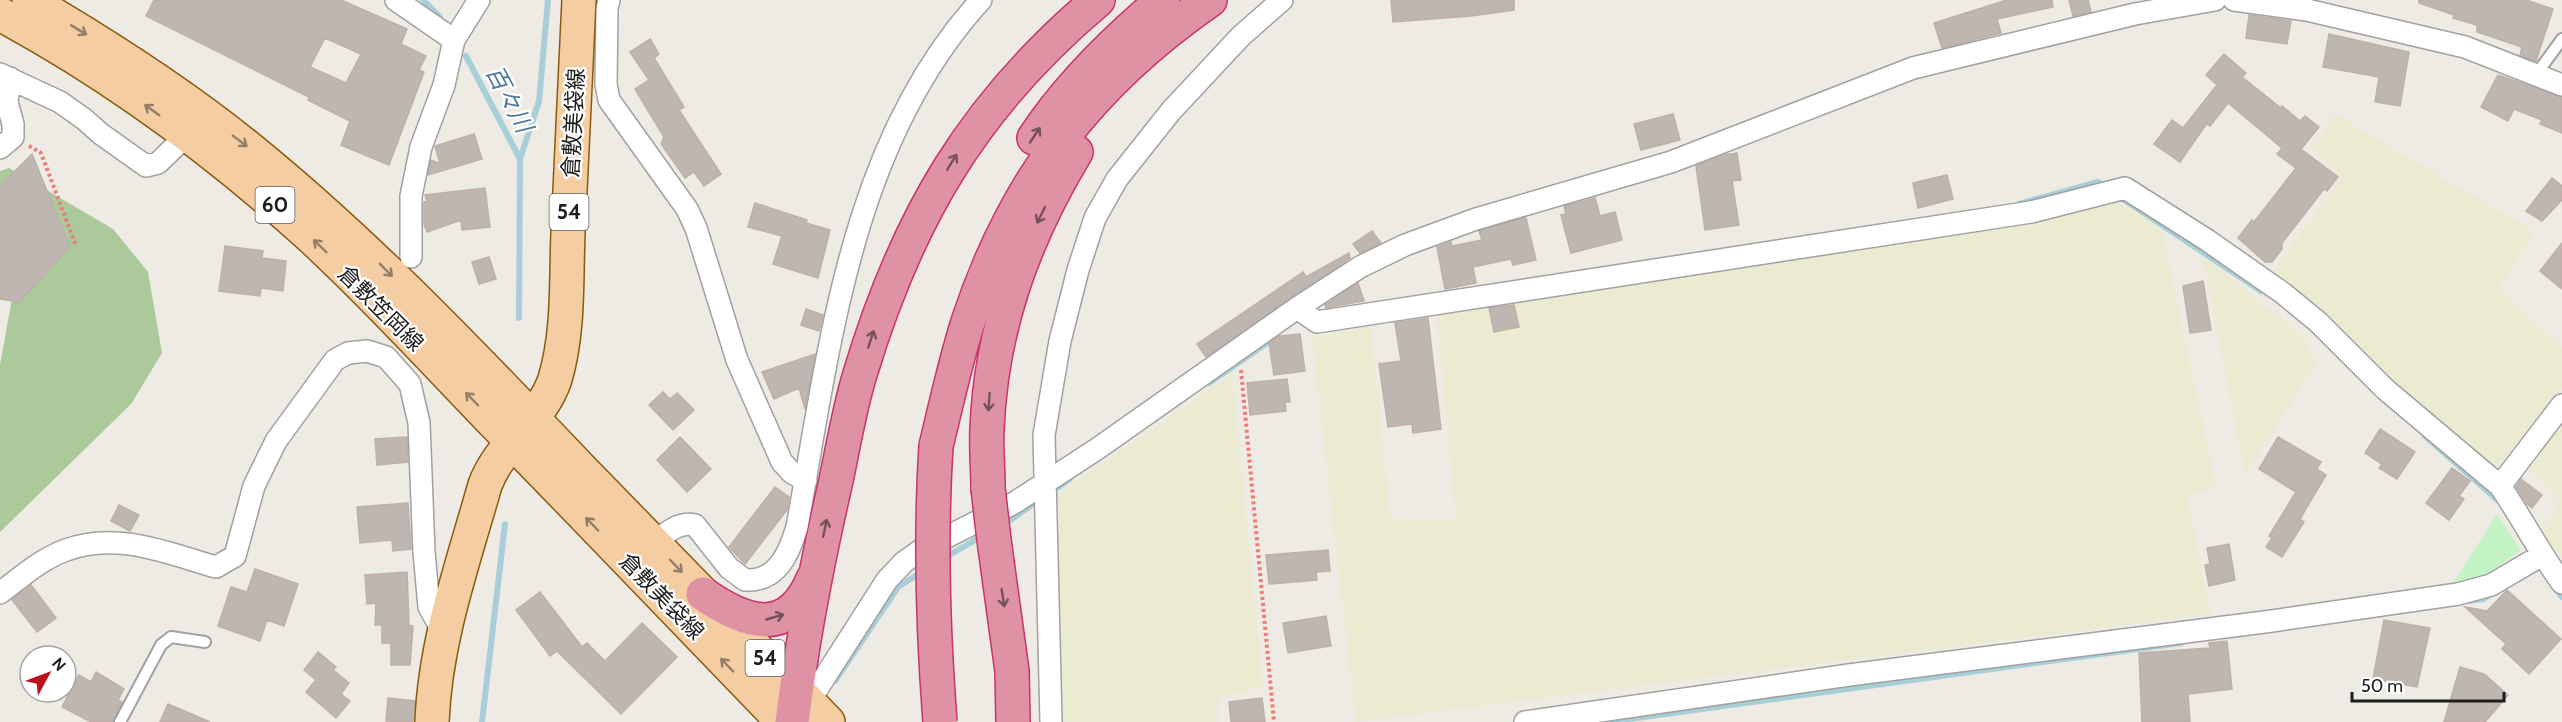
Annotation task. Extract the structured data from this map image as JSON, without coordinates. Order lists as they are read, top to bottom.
{
  "streets": {
    "main road": [
      "倉敷美袋線",
      "60",
      "54",
      "倉敷笠岡線"
    ]
  },
  "crossings": [
    ["倉敷美袋線", "倉敷笠岡線"]
  ],
  "water": ["百々川"],
  "scale_bar": "50 m",
  "north": "top right"
}
